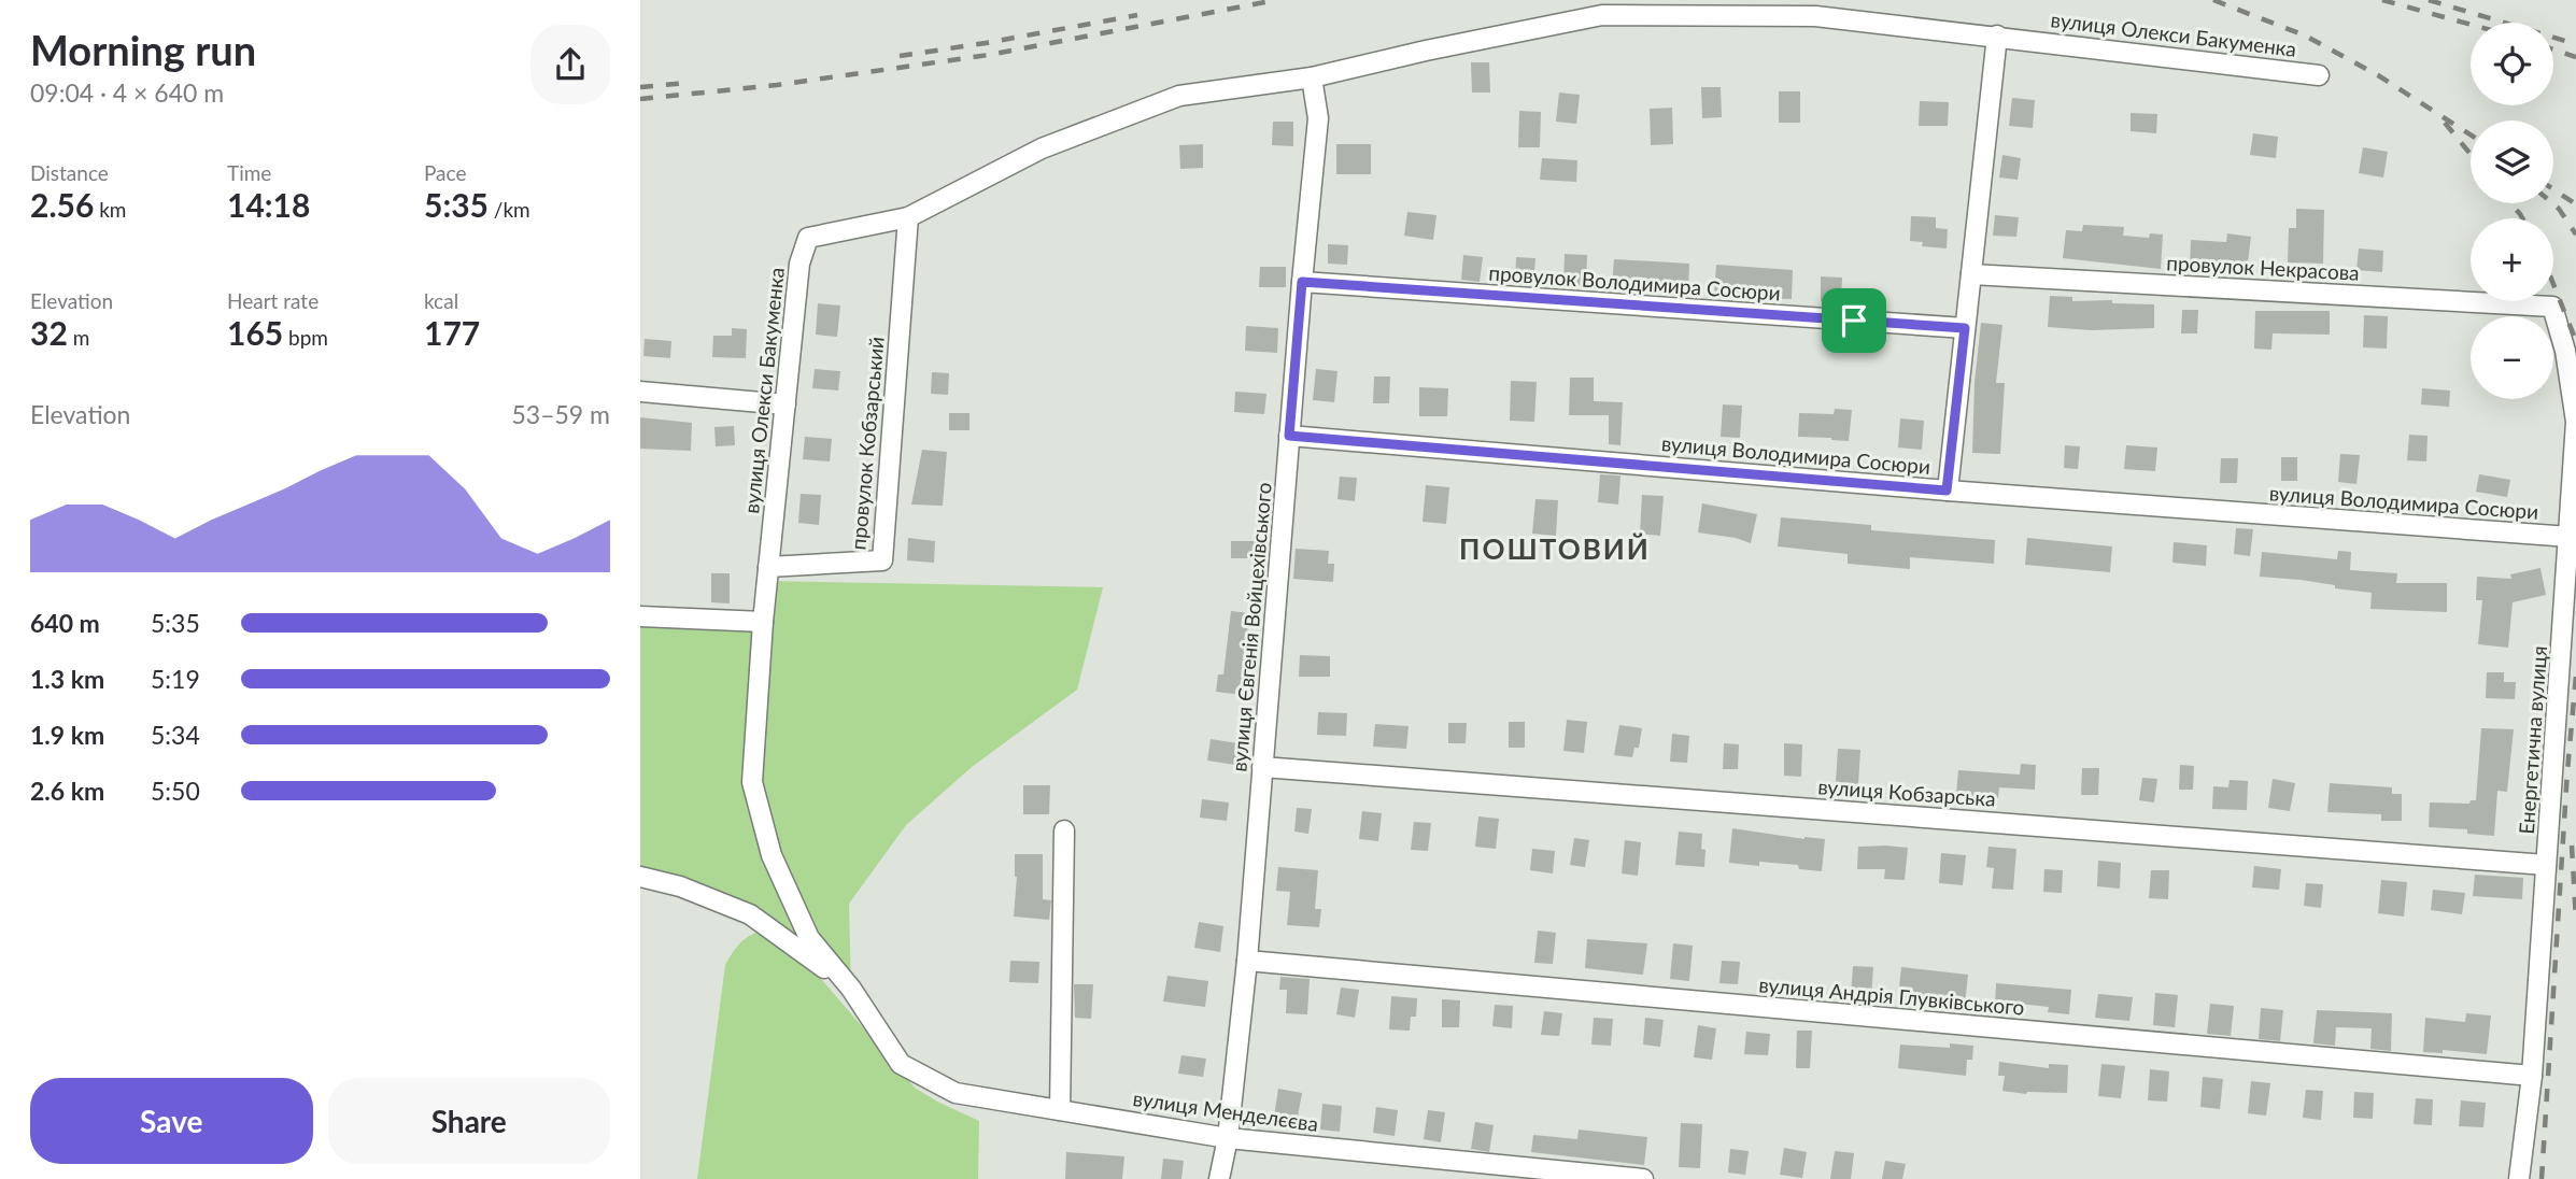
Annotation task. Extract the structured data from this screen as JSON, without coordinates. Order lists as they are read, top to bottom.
{
  "streets": {
    "street": [
      "вулиця Олекси Бакуменка",
      "провулок Некрасова",
      "провулок Володимира Сосюри",
      "провулок Кобзарський",
      "вулиця Володимира Сосюри",
      "вулиця Євгенія Войцехівського",
      "Енергетична вулиця",
      "вулиця Кобзарська",
      "вулиця Андрія Глувківського",
      "вулиця Менделєєва"
    ]
  },
  "crossings": [
    ["вулиця Олекси Бакуменка", "провулок Кобзарський"],
    ["вулиця Олекси Бакуменка", "вулиця Євгенія Войцехівського"],
    ["вулиця Олекси Бакуменка", "вулиця Менделєєва"],
    ["провулок Некрасова", "Енергетична вулиця"],
    ["провулок Володимира Сосюри", "вулиця Євгенія Войцехівського"],
    ["вулиця Володимира Сосюри", "вулиця Євгенія Войцехівського"],
    ["вулиця Володимира Сосюри", "Енергетична вулиця"],
    ["вулиця Євгенія Войцехівського", "вулиця Кобзарська"],
    ["вулиця Євгенія Войцехівського", "вулиця Андрія Глувківського"],
    ["вулиця Євгенія Войцехівського", "вулиця Менделєєва"],
    ["Енергетична вулиця", "вулиця Кобзарська"],
    ["Енергетична вулиця", "вулиця Андрія Глувківського"]
  ],
  "districts": ["ПОШТОВИЙ"],
  "page": {
    "heading": ["Morning run", "09:04 · 4 × 640 m"],
    "map_buttons": ["+", "−"],
    "stats": [
      ["Distance", "2.56 km"],
      ["Time", "14:18"],
      ["Pace", "5:35 /km"],
      ["Elevation", "32 m"],
      ["Heart rate", "165 bpm"],
      ["kcal", "177"]
    ],
    "chart": ["Elevation", "53–59 m"],
    "list": [
      {
        "name": "640 m",
        "note": "5:35"
      },
      {
        "name": "1.3 km",
        "note": "5:19"
      },
      {
        "name": "1.9 km",
        "note": "5:34"
      },
      {
        "name": "2.6 km",
        "note": "5:50"
      }
    ],
    "buttons": ["Save", "Share"]
  }
}
